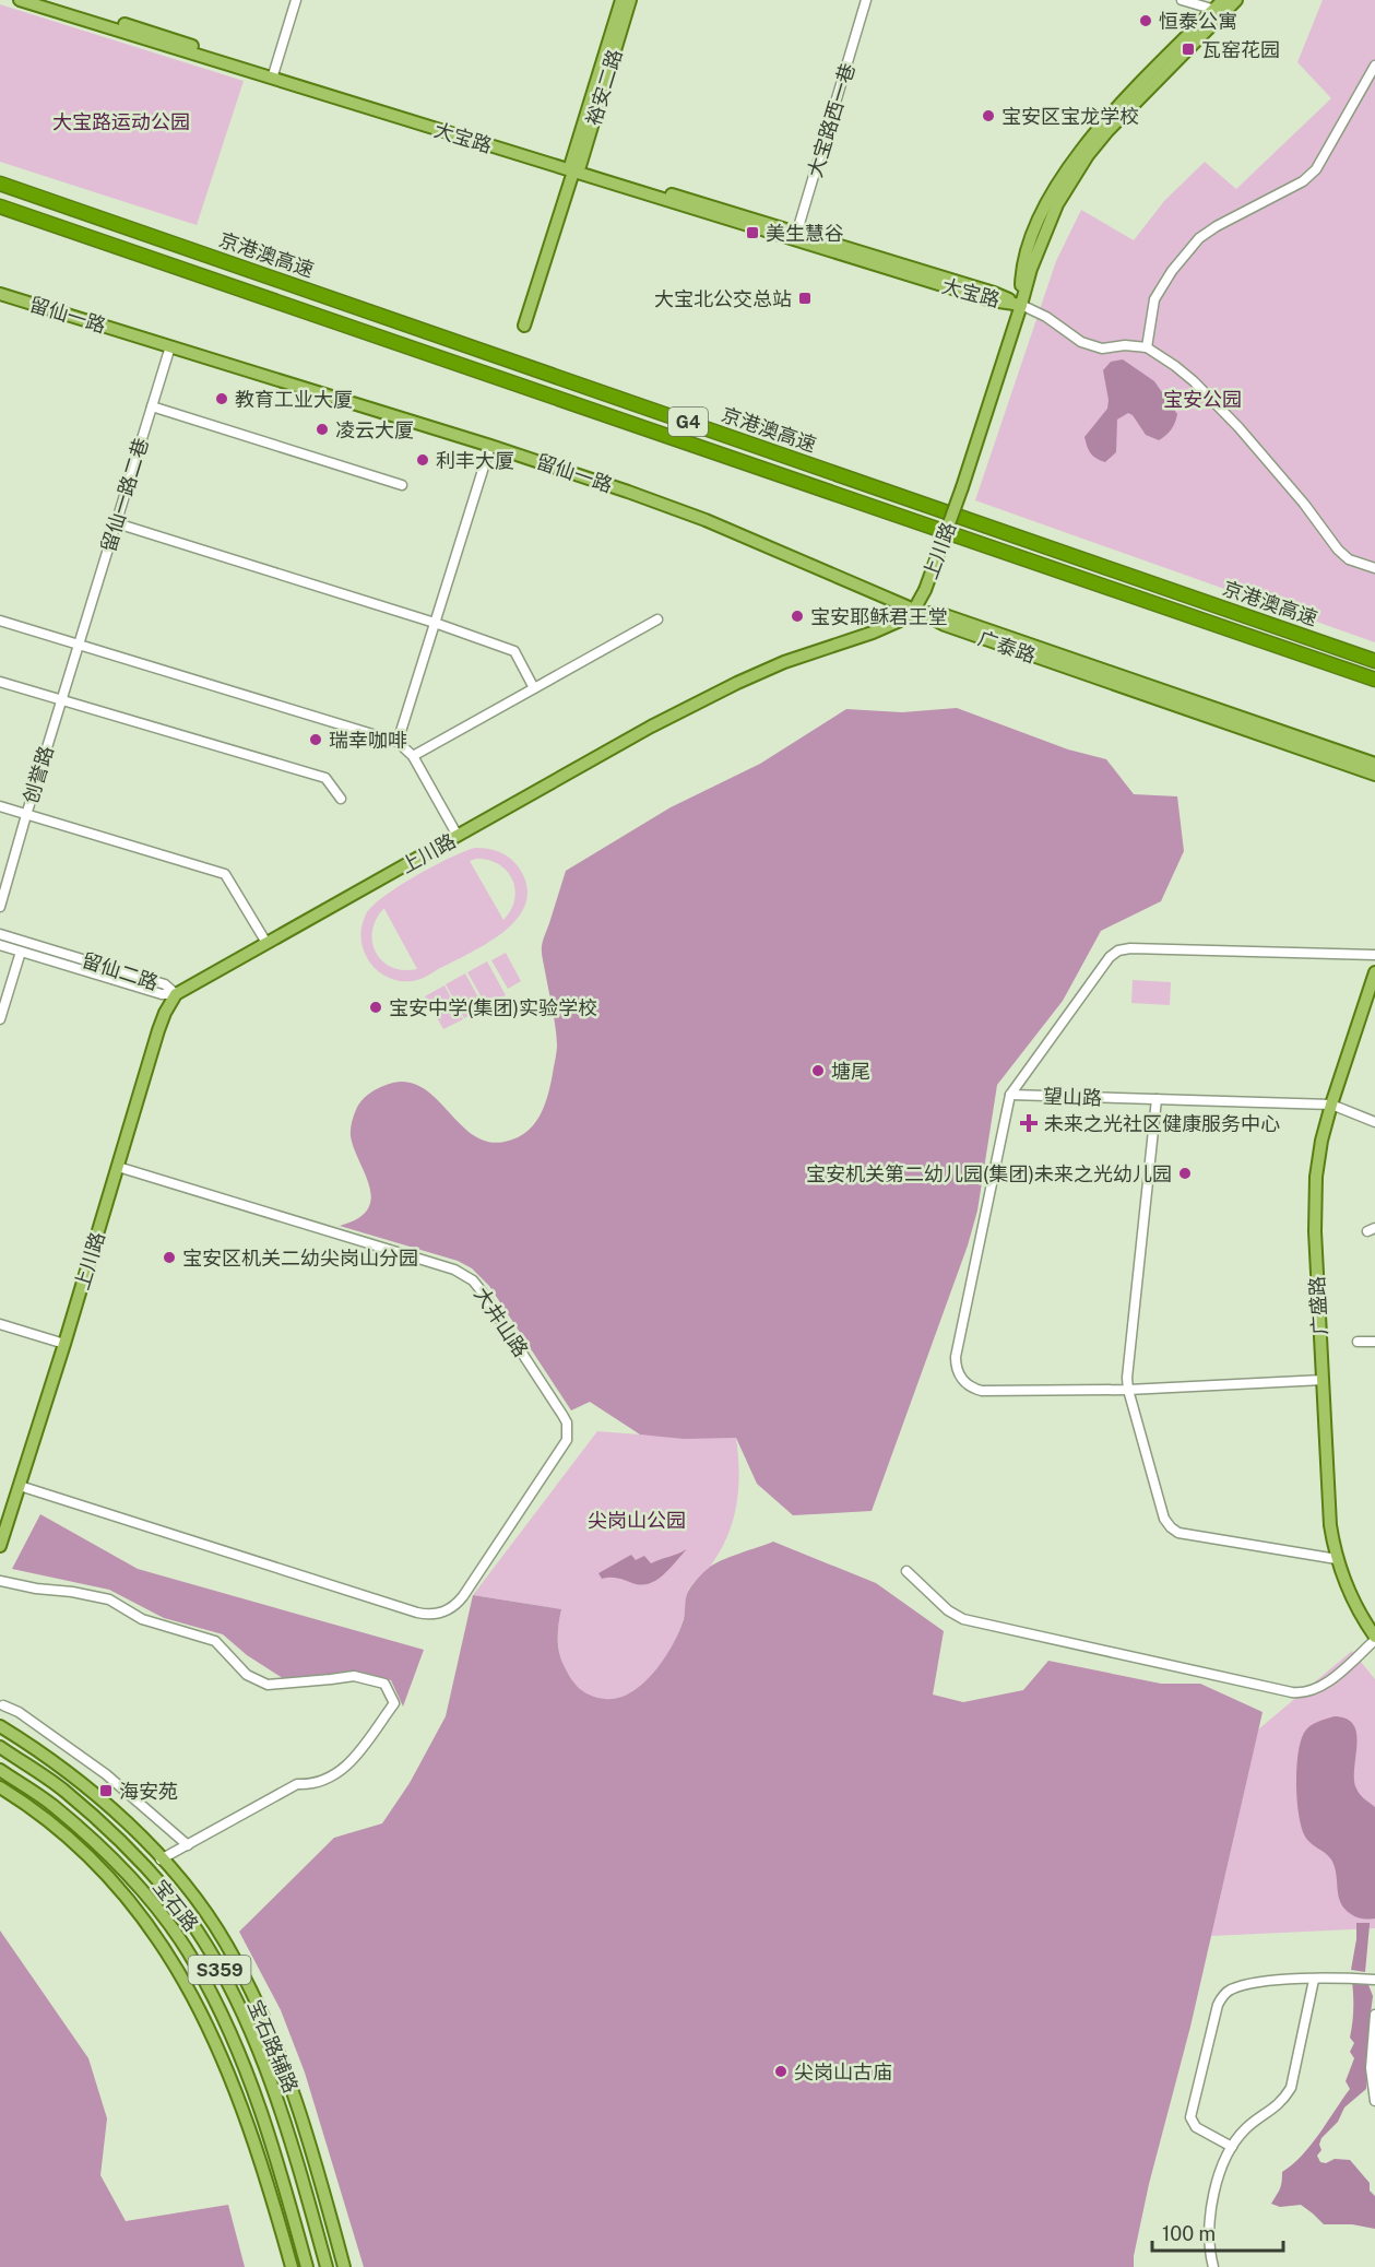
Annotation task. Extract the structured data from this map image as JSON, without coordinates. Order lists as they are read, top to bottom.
{
  "streets": {
    "highway": ["京港澳高速", "G4"],
    "main road": [
      "裕安二路",
      "大宝路",
      "留仙一路",
      "上川路",
      "广泰路",
      "广盛路",
      "宝石路",
      "S359",
      "宝石路辅路"
    ],
    "street": [
      "大宝路西一巷",
      "留仙一路二巷",
      "创誉路",
      "留仙二路",
      "望山路",
      "大井山路"
    ]
  },
  "crossings": [
    ["裕安二路", "大宝路"],
    ["大宝路西一巷", "大宝路"],
    ["大宝路", "上川路"],
    ["留仙一路", "留仙一路二巷"],
    ["留仙一路", "上川路"],
    ["留仙一路", "广泰路"],
    ["留仙一路二巷", "创誉路"],
    ["上川路", "广泰路"],
    ["上川路", "留仙二路"],
    ["上川路", "大井山路"],
    ["望山路", "广盛路"]
  ],
  "parks": ["大宝路运动公园", "宝安公园", "尖岗山公园"],
  "places": {
    "other": [
      "恒泰公寓",
      "宝安区宝龙学校",
      "教育工业大厦",
      "凌云大厦",
      "利丰大厦",
      "宝安耶稣君王堂",
      "瑞幸咖啡",
      "宝安中学(集团)实验学校",
      "塘尾",
      "宝安机关第二幼儿园(集团)未来之光幼儿园",
      "宝安区机关二幼尖岗山分园",
      "尖岗山古庙"
    ],
    "transit": [
      "瓦窑花园",
      "美生慧谷",
      "大宝北公交总站",
      "海安苑"
    ],
    "health": ["未来之光社区健康服务中心"]
  },
  "scale_bar": "100 m"
}
